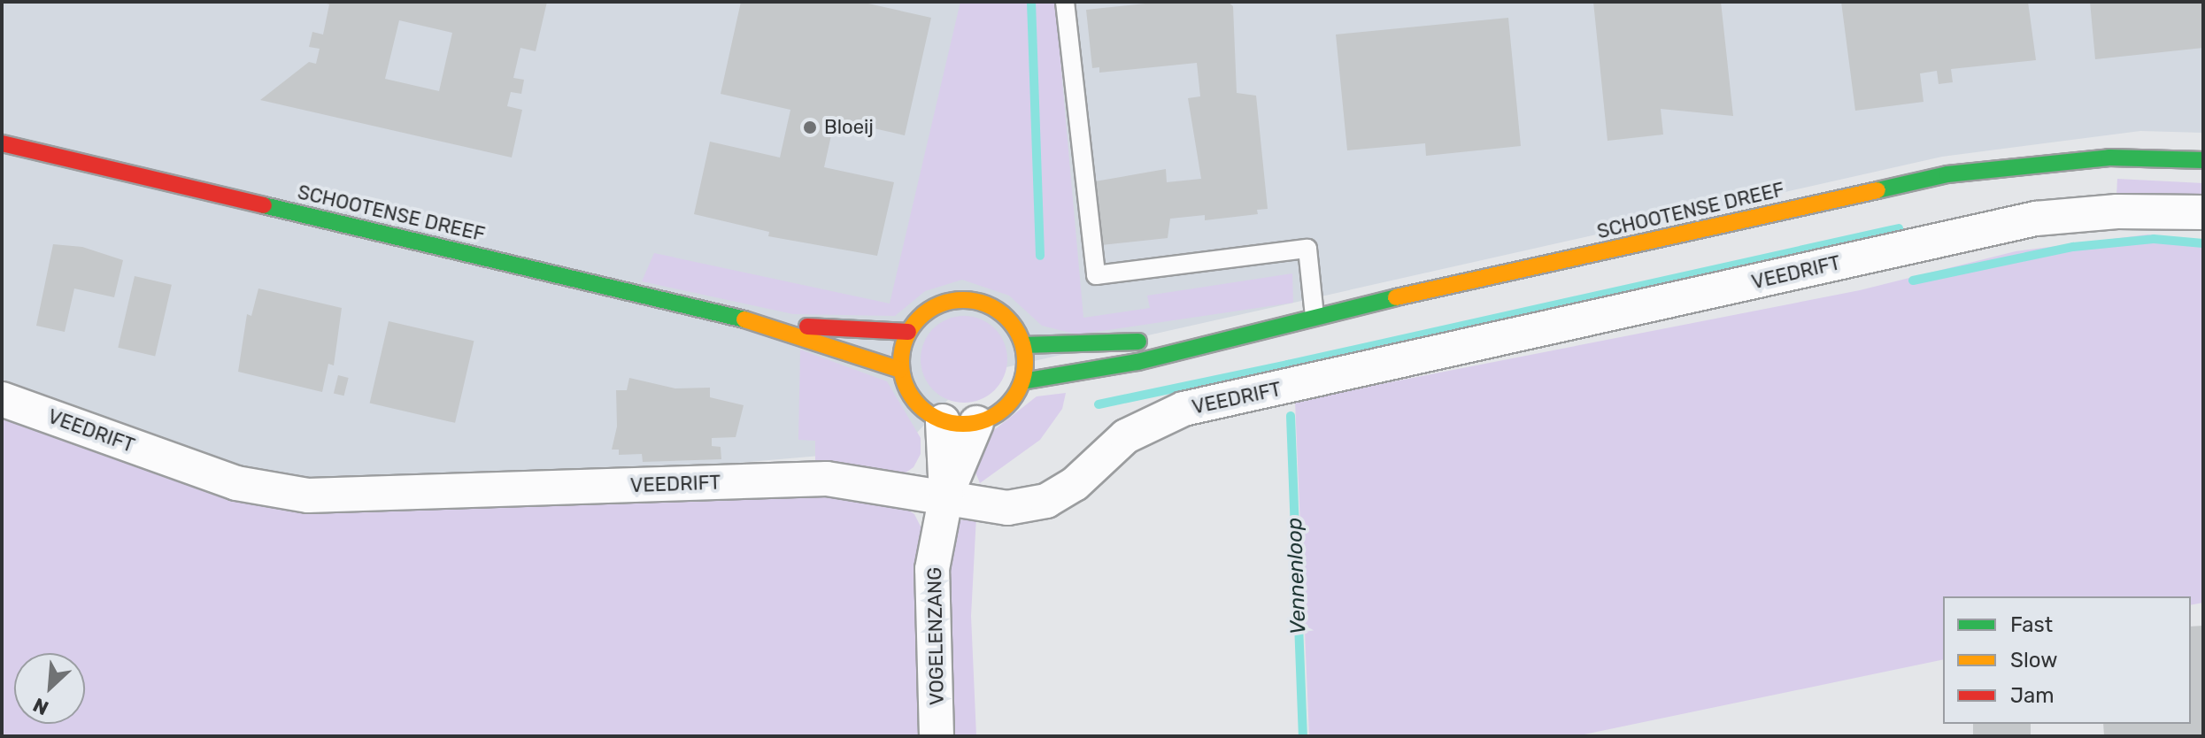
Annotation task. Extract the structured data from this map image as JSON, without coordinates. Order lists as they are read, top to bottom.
{
  "streets": {
    "street": ["SCHOOTENSE DREEF", "VEEDRIFT", "VOGELENZANG"]
  },
  "crossings": [
    ["SCHOOTENSE DREEF", "VOGELENZANG"],
    ["VEEDRIFT", "VOGELENZANG"]
  ],
  "water": ["Vennenloop"],
  "places": ["Bloeij"],
  "legend": ["Fast", "Slow", "Jam"],
  "north": "bottom left"
}
